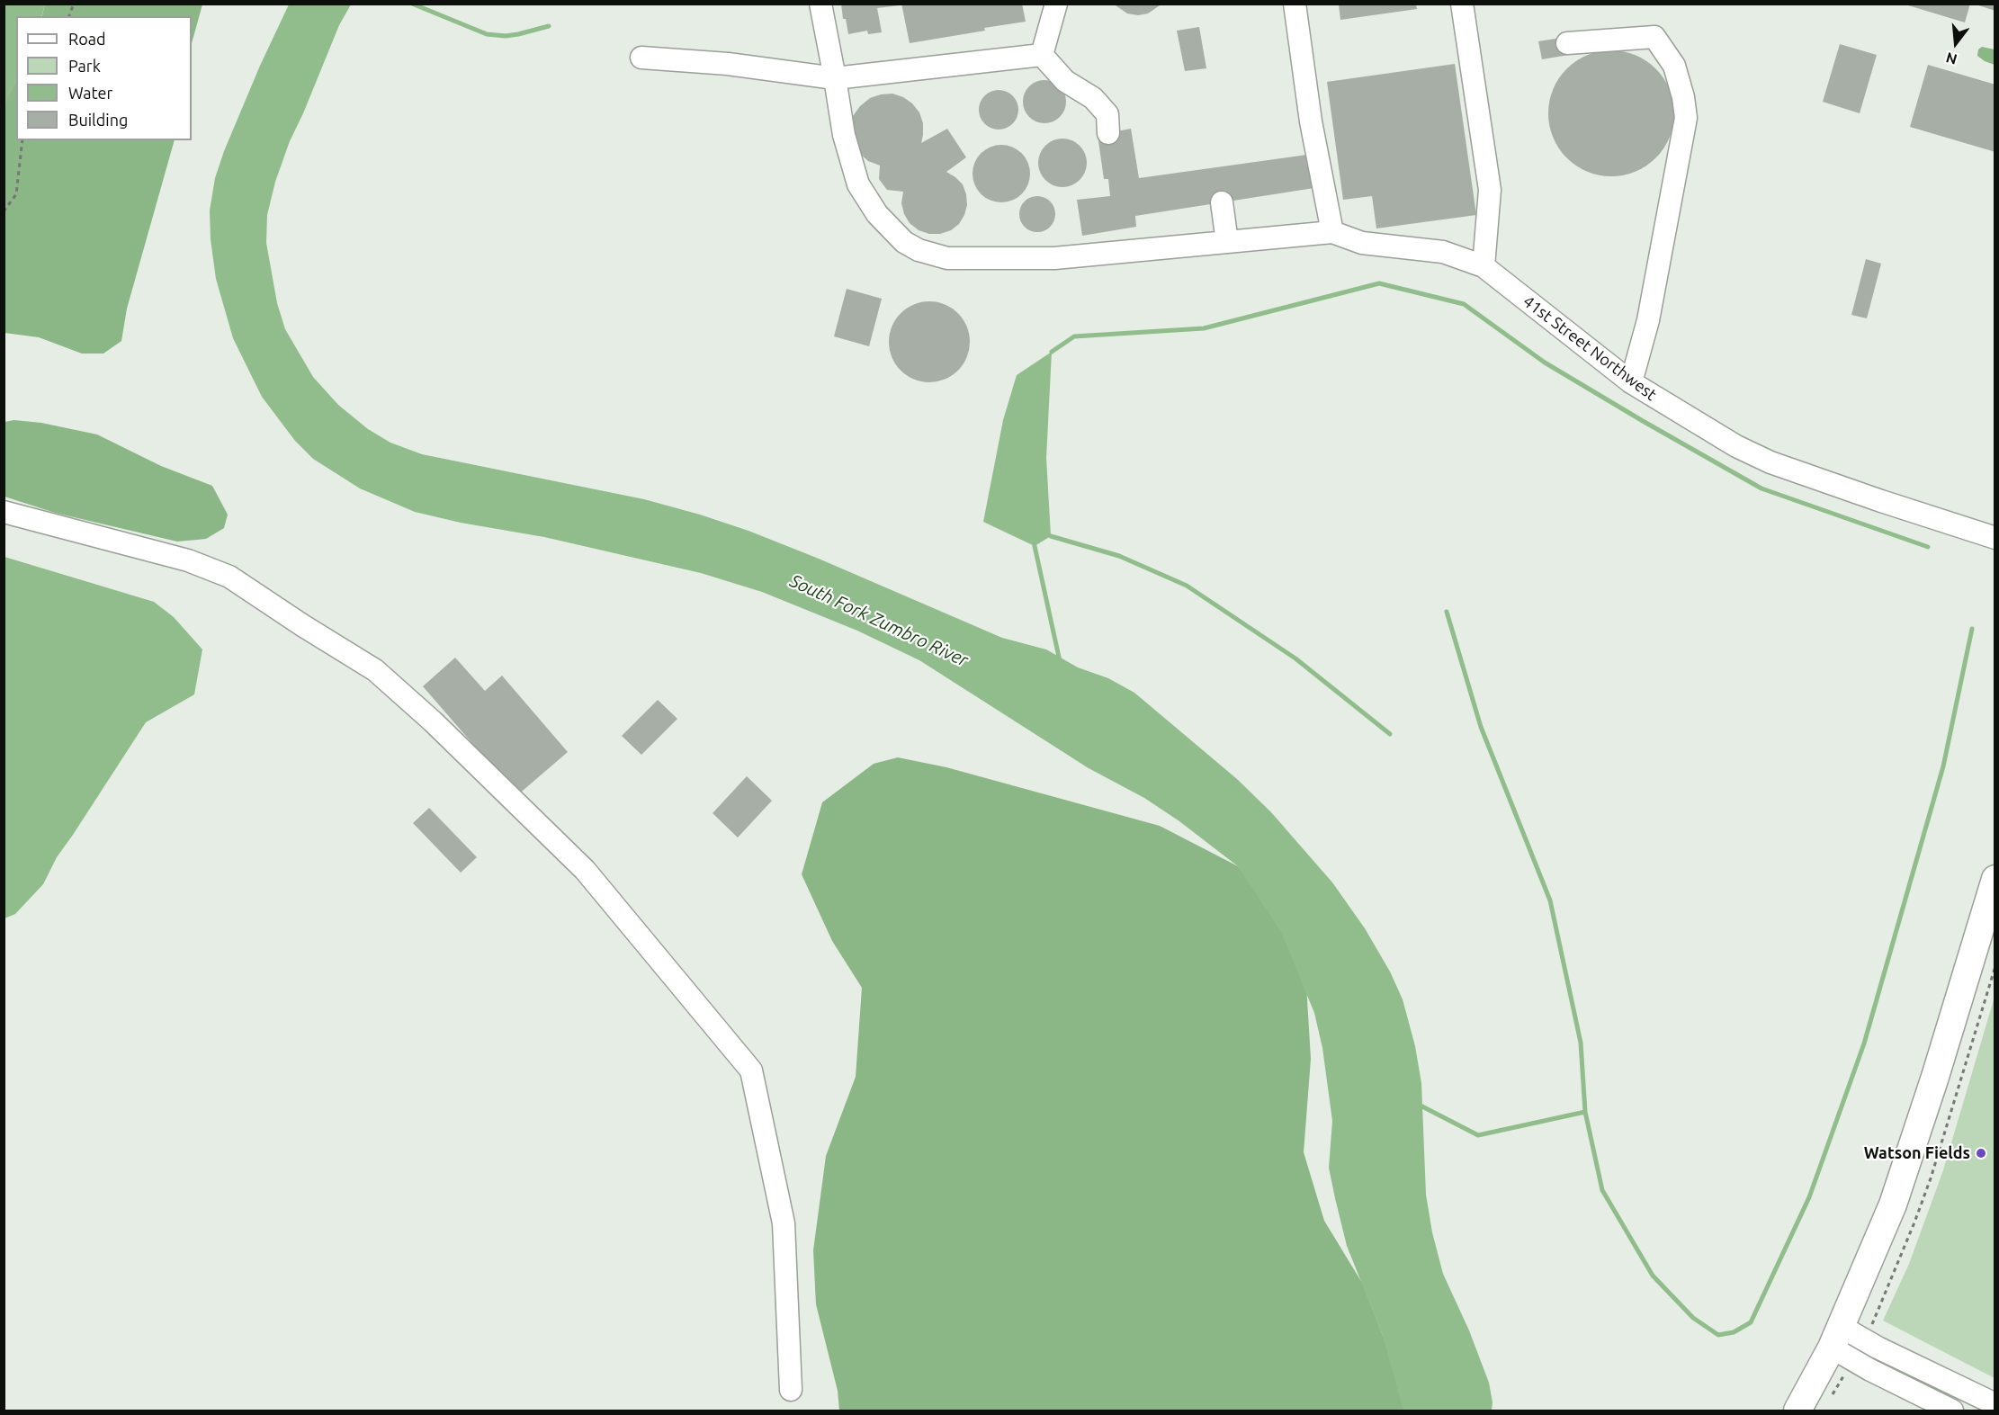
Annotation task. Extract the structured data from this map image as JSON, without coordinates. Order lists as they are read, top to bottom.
{
  "streets": {
    "street": ["41st Street Northwest"]
  },
  "water": ["South Fork Zumbro River"],
  "places": ["Watson Fields"],
  "legend": [
    "Road",
    "Park",
    "Water",
    "Building"
  ],
  "north": "bottom"
}
